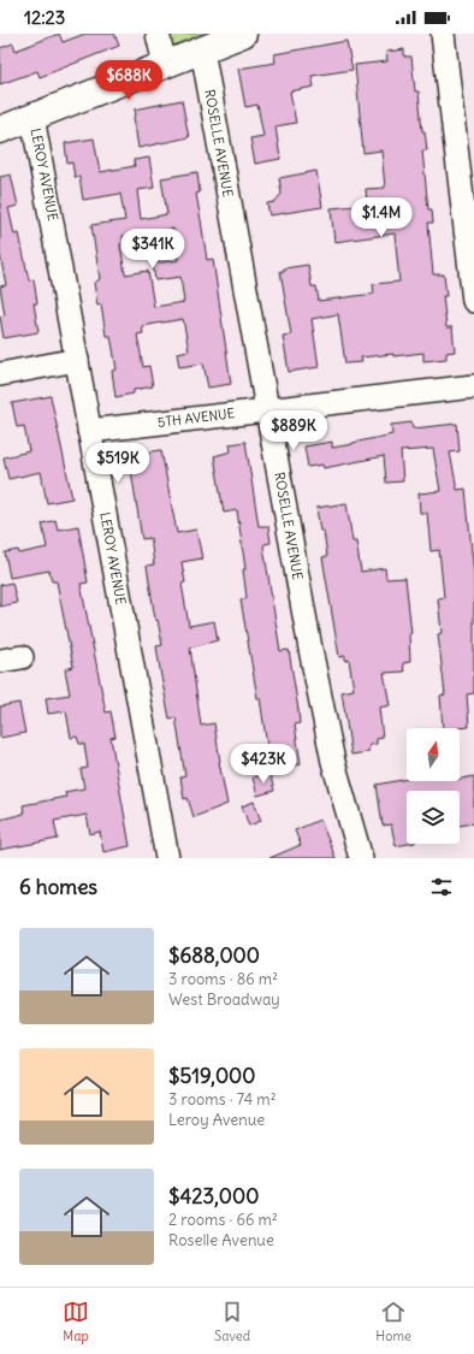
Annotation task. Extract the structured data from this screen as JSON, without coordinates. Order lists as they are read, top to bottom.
{
  "streets": {
    "street": ["ROSELLE AVENUE", "LEROY AVENUE", "5TH AVENUE"]
  },
  "crossings": [
    ["ROSELLE AVENUE", "5TH AVENUE"],
    ["LEROY AVENUE", "5TH AVENUE"]
  ],
  "north": "top",
  "page": {
    "status": "12:23",
    "price": [
      "$688K",
      "$1.4M",
      "$341K",
      "$889K",
      "$519K",
      "$423K"
    ],
    "heading": "6 homes",
    "list": [
      {
        "name": "$688,000",
        "note": "3 rooms · 86 m² · West Broadway"
      },
      {
        "name": "$519,000",
        "note": "3 rooms · 74 m² · Leroy Avenue"
      },
      {
        "name": "$423,000",
        "note": "2 rooms · 66 m² · Roselle Avenue"
      }
    ],
    "tabs": ["Map", "Saved", "Home"]
  }
}
